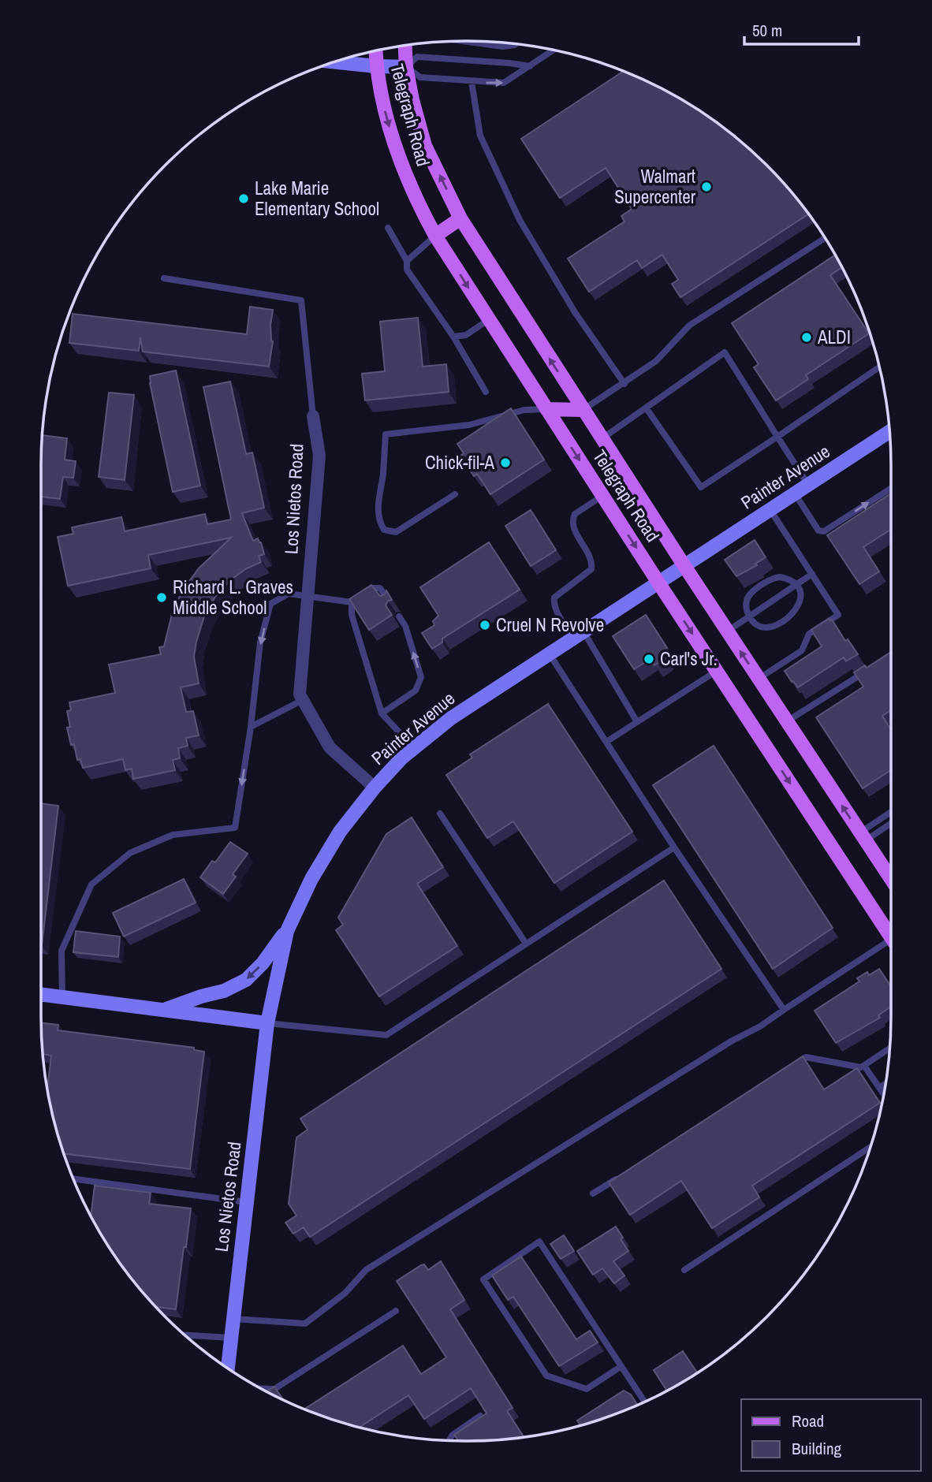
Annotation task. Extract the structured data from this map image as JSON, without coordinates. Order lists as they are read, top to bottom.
{
  "streets": {
    "main road": ["Telegraph Road", "Painter Avenue", "Los Nietos Road"]
  },
  "crossings": [
    ["Telegraph Road", "Painter Avenue"],
    ["Painter Avenue", "Los Nietos Road"]
  ],
  "places": [
    "Walmart Supercenter",
    "Lake Marie Elementary School",
    "ALDI",
    "Chick-fil-A",
    "Richard L. Graves Middle School",
    "Cruel N Revolve",
    "Carl's Jr."
  ],
  "legend": ["Road", "Building"],
  "scale_bar": "50 m"
}
